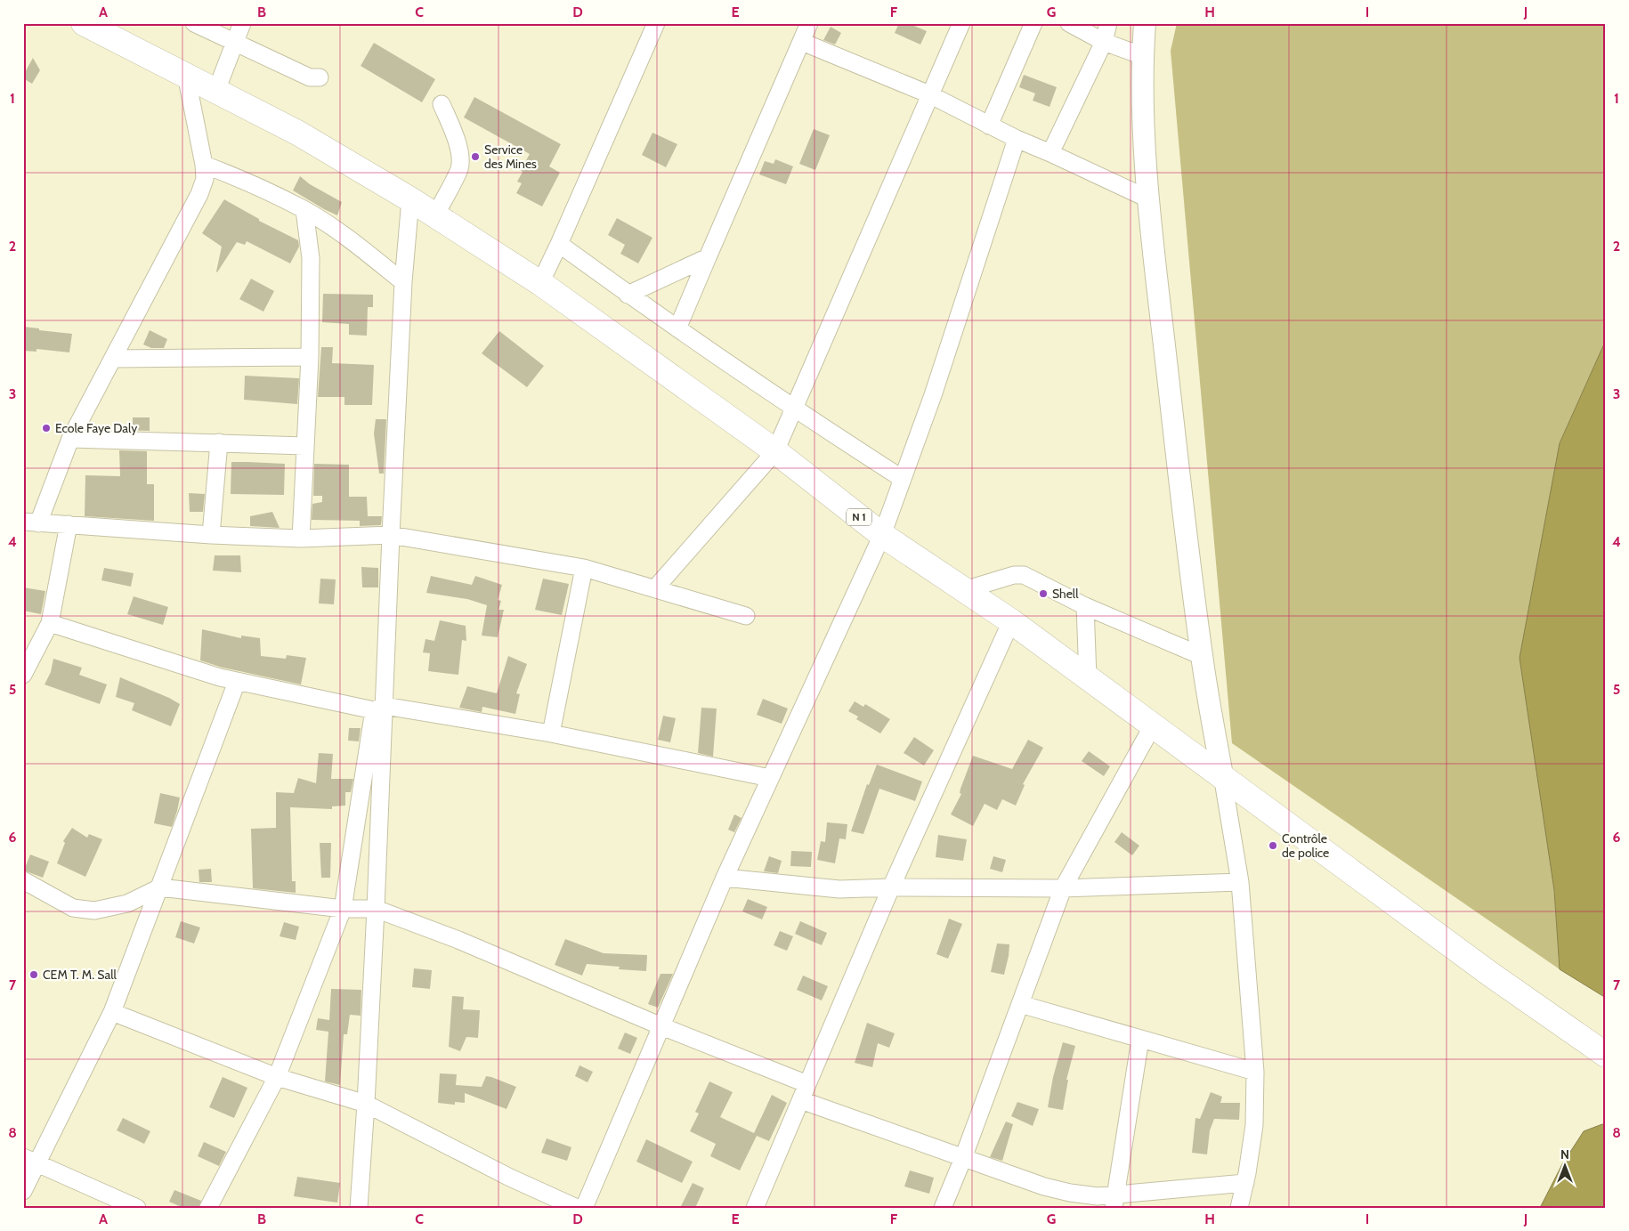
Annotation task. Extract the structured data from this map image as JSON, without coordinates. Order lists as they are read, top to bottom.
{
  "streets": {
    "highway": ["N 1"]
  },
  "places": [
    "Service des Mines",
    "Ecole Faye Daly",
    "Shell",
    "Contrôle de police",
    "CEM T. M. Sall"
  ],
  "north": "top",
  "grid": {
    "columns": [
      "A",
      "B",
      "C",
      "D",
      "E",
      "F",
      "G",
      "H",
      "I",
      "J"
    ],
    "rows": [
      "1",
      "2",
      "3",
      "4",
      "5",
      "6",
      "7",
      "8"
    ]
  }
}
